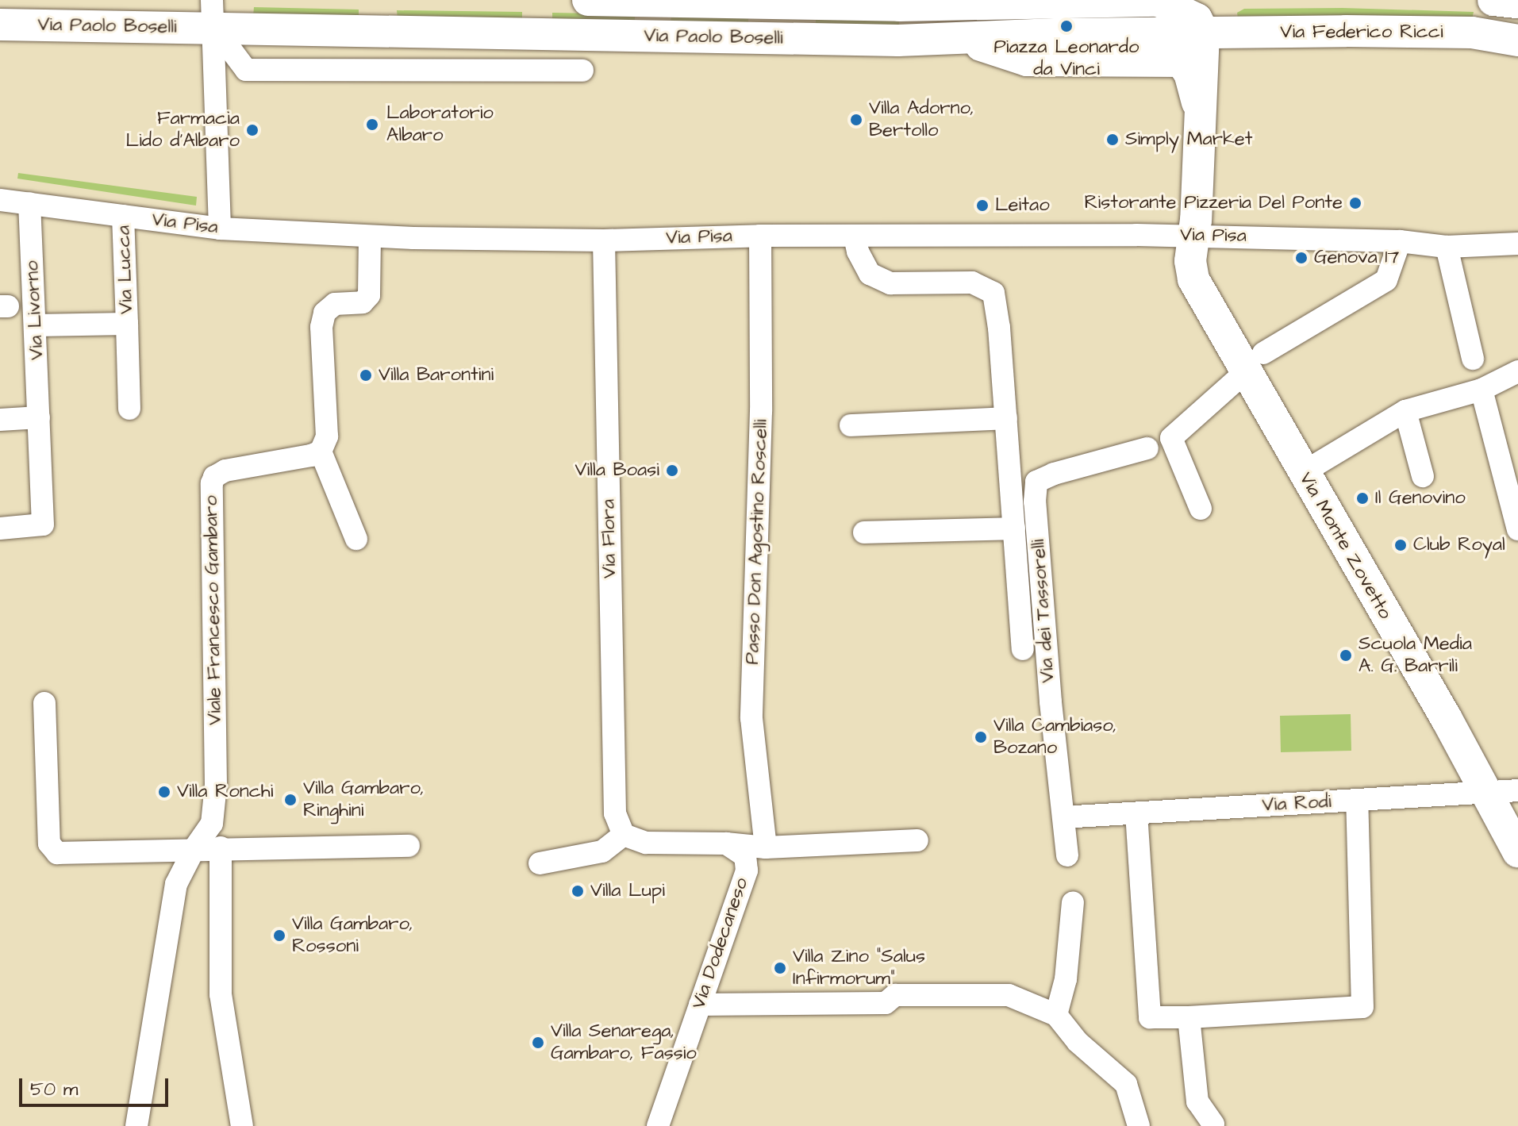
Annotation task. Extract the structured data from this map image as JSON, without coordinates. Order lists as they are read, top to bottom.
{
  "streets": {
    "main road": ["Via Paolo Boselli", "Via Federico Ricci", "Via Monte Zovetto"],
    "street": [
      "Via Pisa",
      "Via Lucca",
      "Via Livorno",
      "Via Flora",
      "Passo Don Agostino Roscelli",
      "Viale Francesco Gambaro",
      "Via dei Tassorelli",
      "Via Rodi",
      "Via Dodecaneso"
    ]
  },
  "crossings": [
    ["Via Pisa", "Via Lucca"],
    ["Via Pisa", "Via Livorno"],
    ["Via Pisa", "Via Flora"],
    ["Via Pisa", "Passo Don Agostino Roscelli"],
    ["Via Pisa", "Via Monte Zovetto"],
    ["Via Lucca", "Via Livorno"],
    ["Via Monte Zovetto", "Via Rodi"]
  ],
  "places": [
    "Piazza Leonardo da Vinci",
    "Villa Adorno, Bertollo",
    "Laboratorio Albaro",
    "Farmacia Lido d'Albaro",
    "Simply Market",
    "Ristorante Pizzeria Del Ponte",
    "Leitao",
    "Genova 17",
    "Villa Barontini",
    "Villa Boasi",
    "Il Genovino",
    "Club Royal",
    "Scuola Media A. G. Barrili",
    "Villa Cambiaso, Bozano",
    "Villa Ronchi",
    "Villa Gambaro, Ringhini",
    "Villa Lupi",
    "Villa Gambaro, Rossoni",
    "Villa Zino \"Salus Infirmorum\"",
    "Villa Senarega, Gambaro, Fassio"
  ],
  "scale_bar": "50 m"
}
